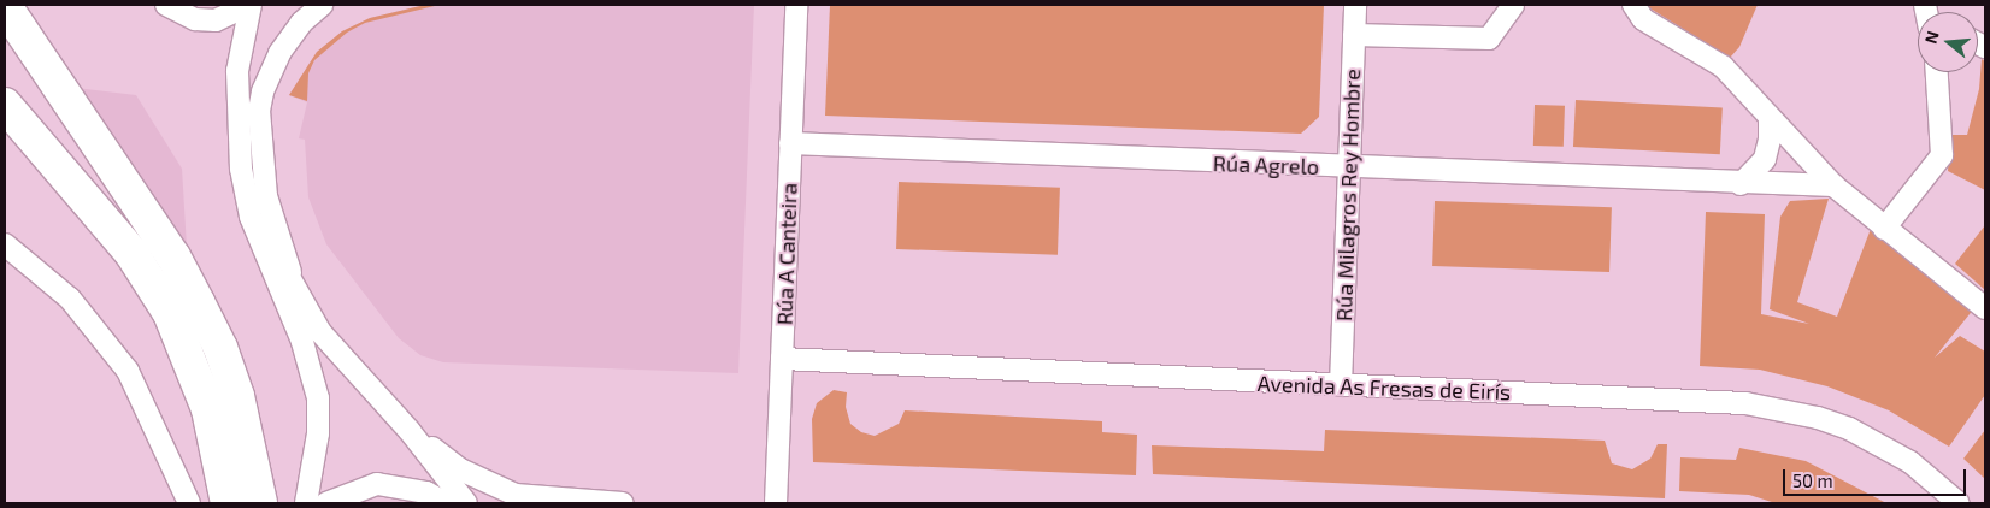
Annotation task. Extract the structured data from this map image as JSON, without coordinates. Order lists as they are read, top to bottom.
{
  "streets": {
    "street": [
      "Rúa Agrelo",
      "Rúa Milagros Rey Hombre",
      "Rúa A Canteira",
      "Avenida As Fresas de Eirís"
    ]
  },
  "crossings": [
    ["Rúa Agrelo", "Rúa Milagros Rey Hombre"],
    ["Rúa Agrelo", "Rúa A Canteira"],
    ["Rúa Milagros Rey Hombre", "Avenida As Fresas de Eirís"],
    ["Rúa A Canteira", "Avenida As Fresas de Eirís"]
  ],
  "scale_bar": "50 m",
  "north": "left"
}
